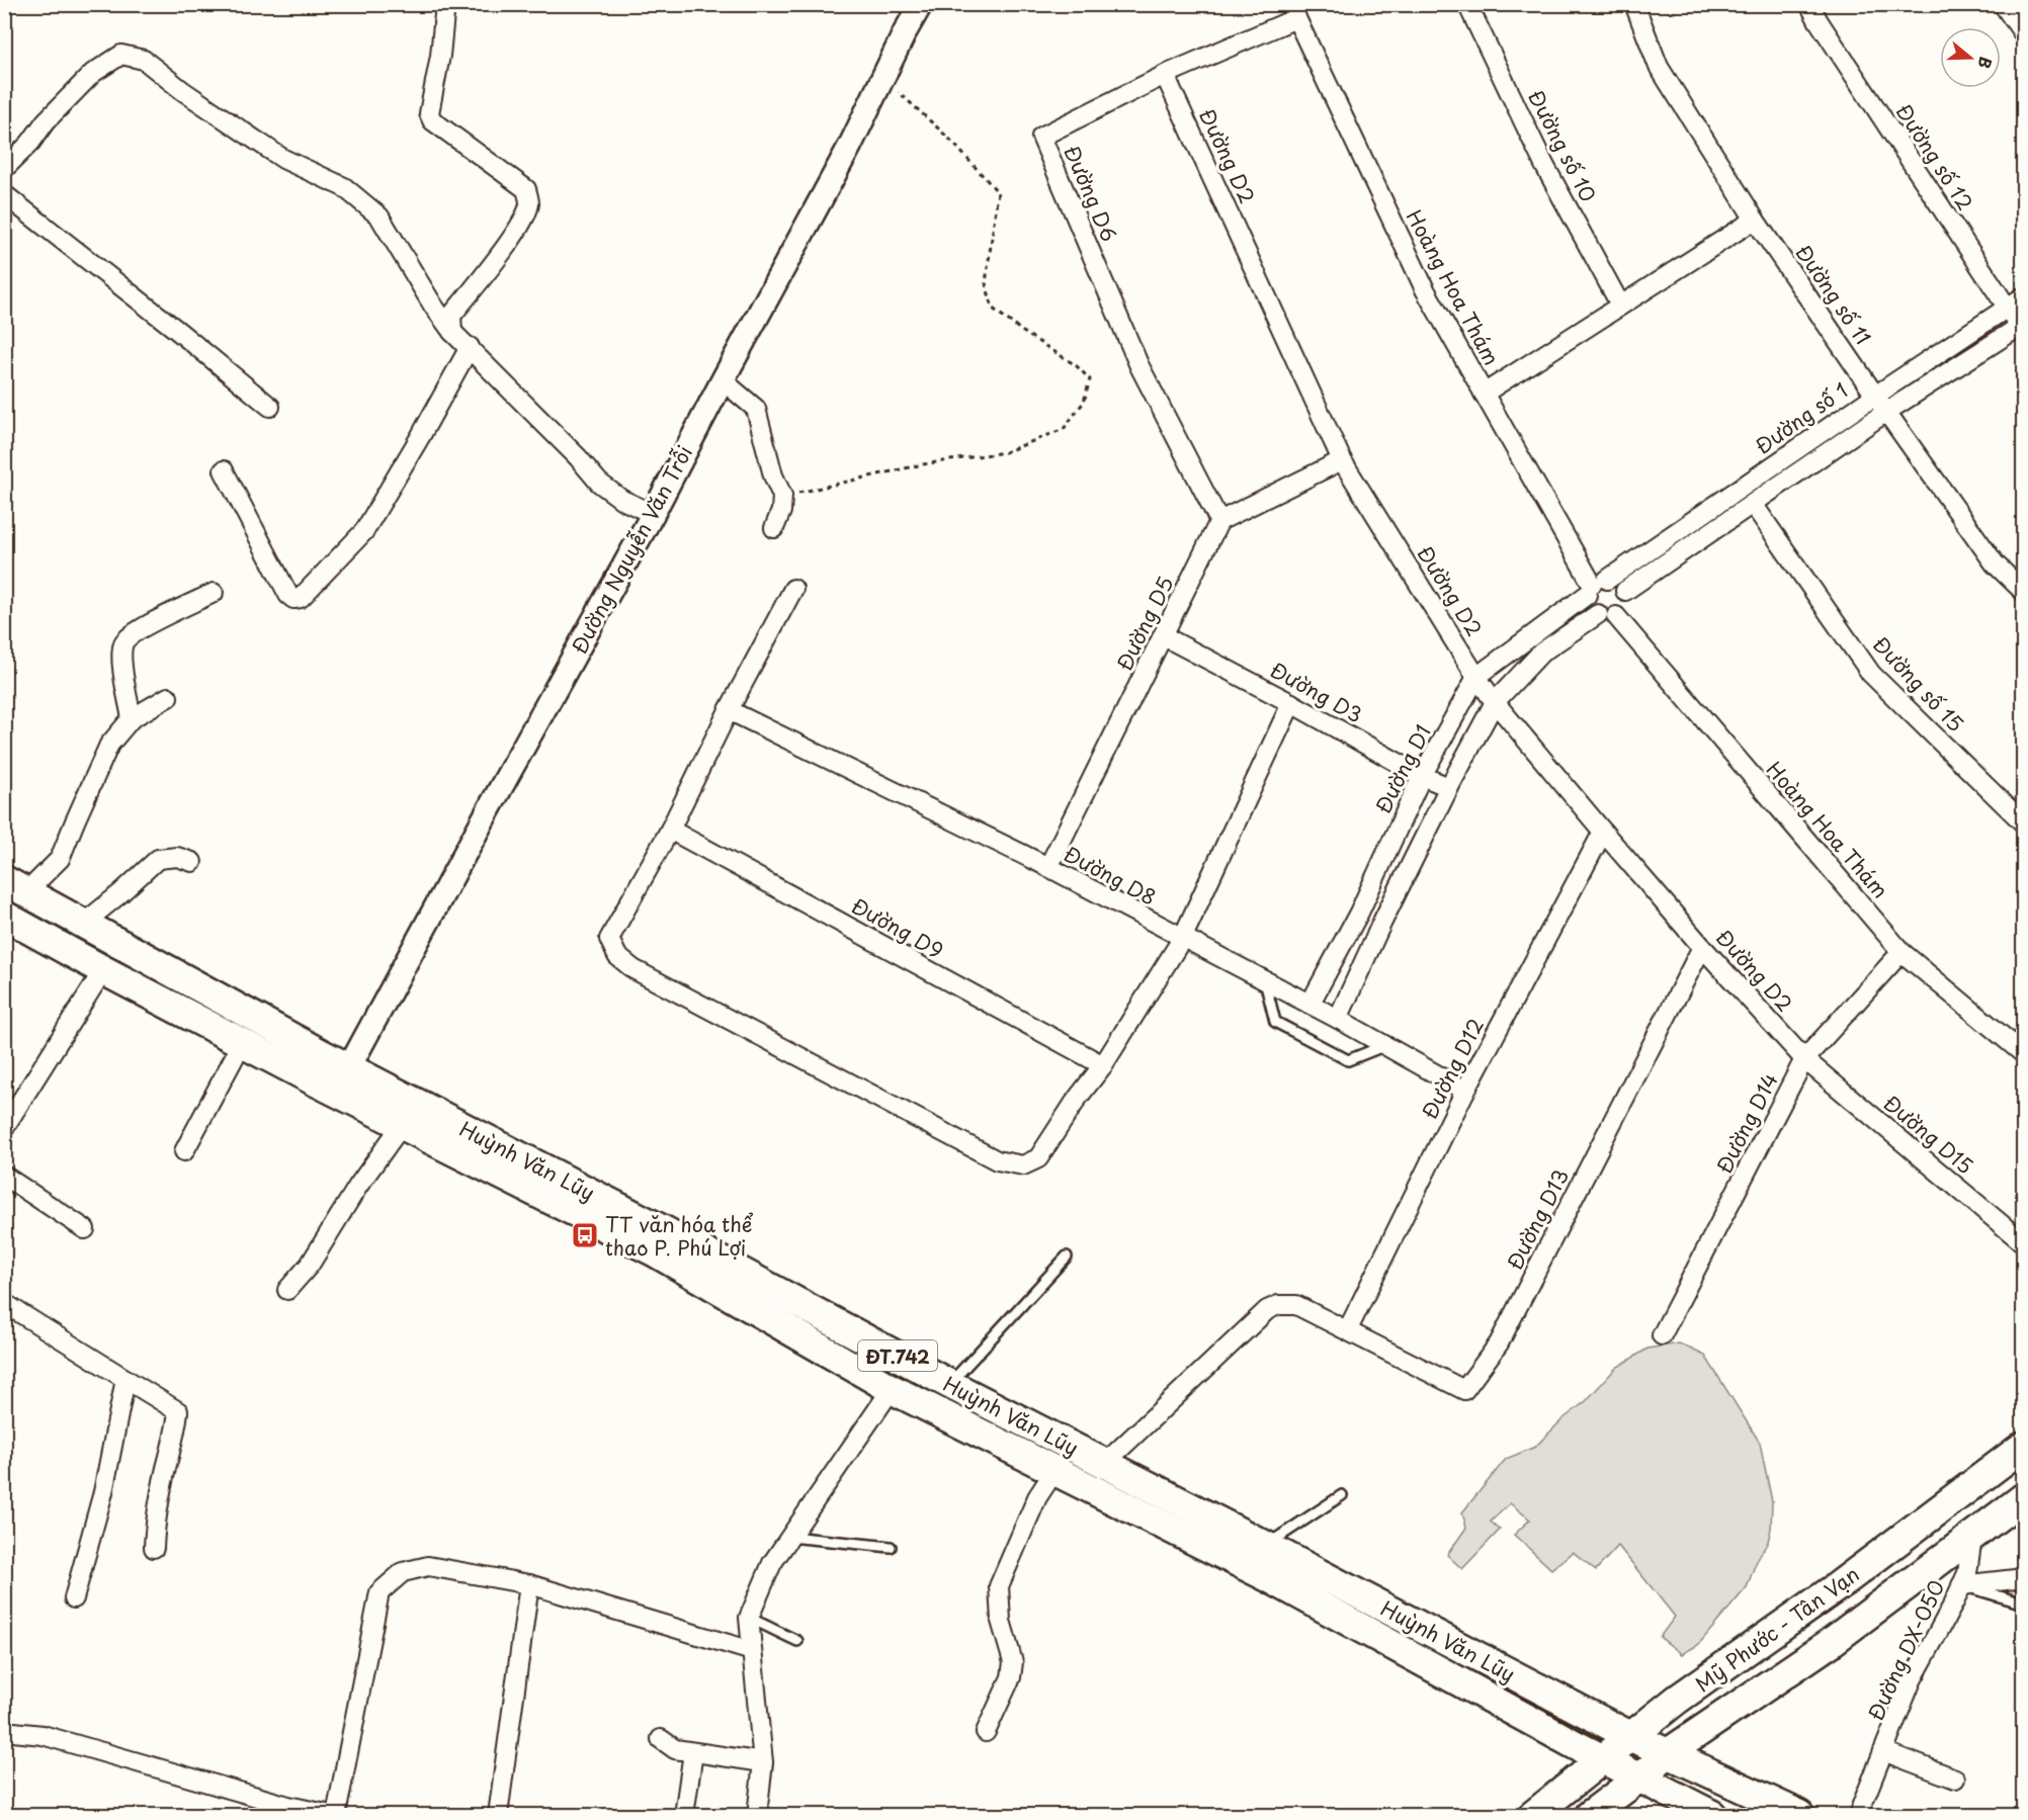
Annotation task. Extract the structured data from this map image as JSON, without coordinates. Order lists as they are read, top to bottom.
{
  "streets": {
    "main road": ["Huỳnh Văn Lũy", "ĐT.742", "Mỹ Phước - Tân Vạn"],
    "street": [
      "Đường số 10",
      "Đường D2",
      "Đường số 12",
      "Đường D6",
      "Hoàng Hoa Thám",
      "Đường số 11",
      "Đường số 1",
      "Đường Nguyễn Văn Trỗi",
      "Đường D5",
      "Đường số 15",
      "Đường D3",
      "Đường D1",
      "Đường D8",
      "Đường D9",
      "Đường D12",
      "Đường D14",
      "Đường D15",
      "Đường D13",
      "Đường DX-050"
    ]
  },
  "crossings": [
    ["Đường D2", "Đường D6"],
    ["Đường D2", "Đường D1"],
    ["Đường D2", "Đường D12"],
    ["Đường D2", "Đường D14"],
    ["Đường D2", "Đường D15"],
    ["Đường D2", "Đường D13"],
    ["Đường số 12", "Đường số 1"],
    ["Đường D6", "Hoàng Hoa Thám"],
    ["Đường D6", "Đường D5"],
    ["Hoàng Hoa Thám", "Đường số 1"],
    ["Hoàng Hoa Thám", "Đường D1"],
    ["Hoàng Hoa Thám", "Đường D14"],
    ["Đường số 11", "Đường số 1"],
    ["Đường số 1", "Đường D1"],
    ["Đường Nguyễn Văn Trỗi", "Huỳnh Văn Lũy"],
    ["Đường D5", "Đường D3"],
    ["Đường D5", "Đường D8"],
    ["Đường D3", "Đường D1"],
    ["Đường D1", "Đường D8"],
    ["Đường D8", "Đường D12"],
    ["Đường D12", "Đường D13"],
    ["Đường D14", "Đường D15"],
    ["Huỳnh Văn Lũy", "Mỹ Phước - Tân Vạn"],
    ["Mỹ Phước - Tân Vạn", "Đường DX-050"]
  ],
  "places": {
    "bus stop": ["TT văn hóa thể thao P. Phú Lợi"]
  },
  "north": "right"
}
